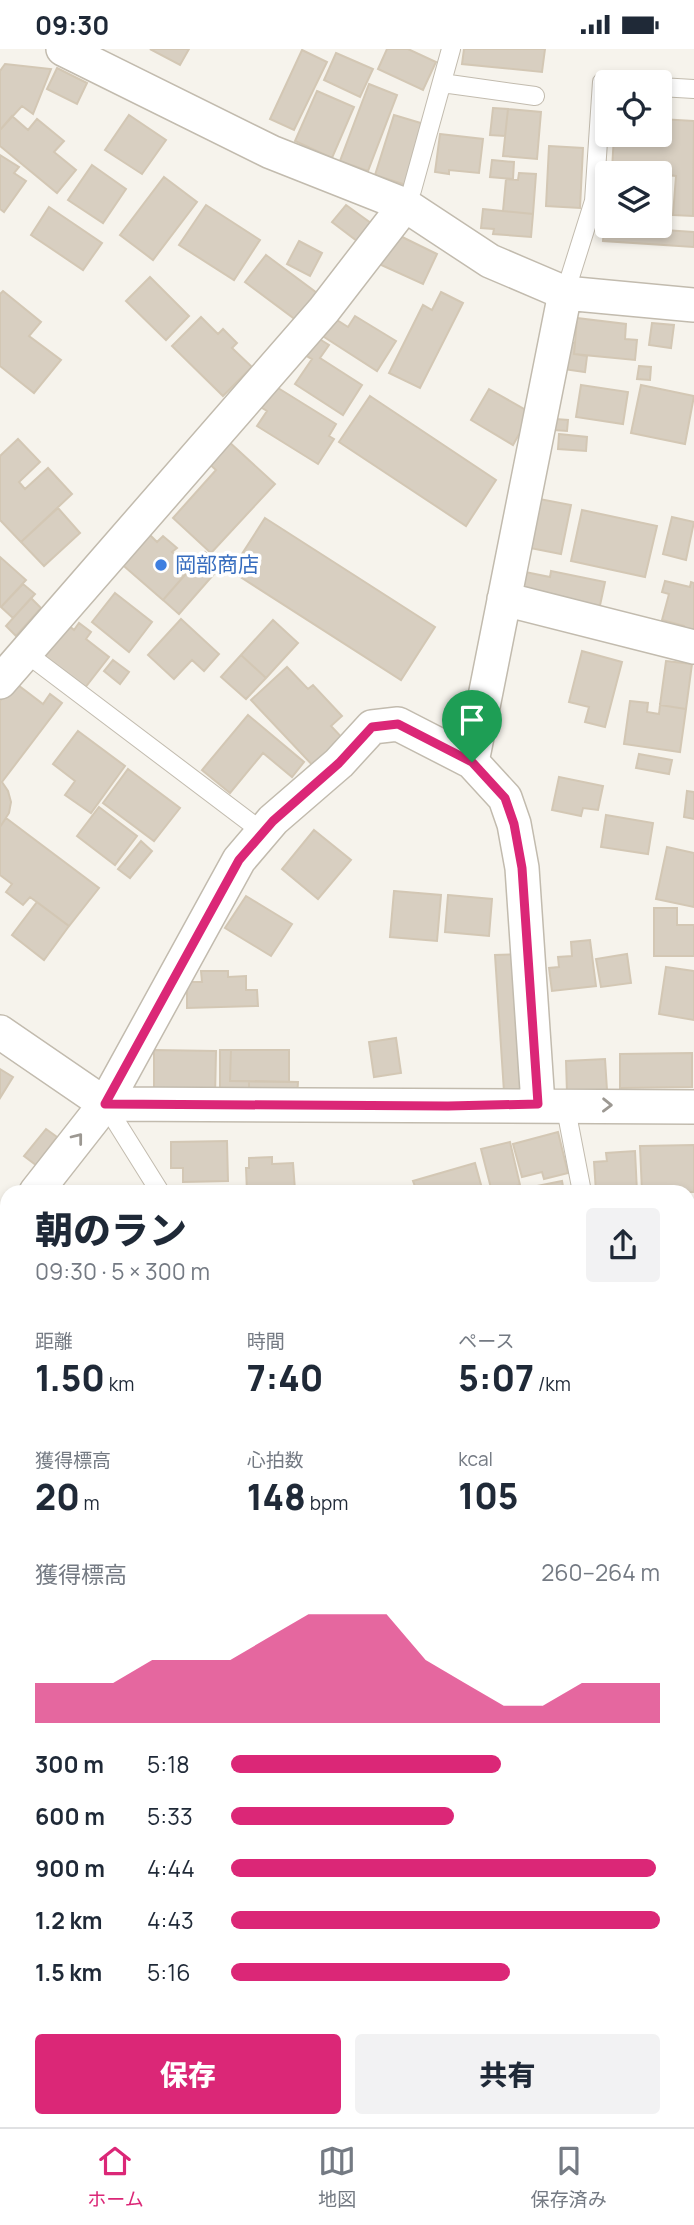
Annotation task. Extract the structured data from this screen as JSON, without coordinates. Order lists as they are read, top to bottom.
{
  "places": ["岡部商店"],
  "page": {
    "status": "09:30",
    "heading": ["朝のラン", "09:30 · 5 × 300 m"],
    "stats": [
      ["距離", "1.50 km"],
      ["時間", "7:40"],
      ["ペース", "5:07 /km"],
      ["獲得標高", "20 m"],
      ["心拍数", "148 bpm"],
      ["kcal", "105"]
    ],
    "chart": ["獲得標高", "260–264 m"],
    "list": [
      {
        "name": "300 m",
        "note": "5:18"
      },
      {
        "name": "600 m",
        "note": "5:33"
      },
      {
        "name": "900 m",
        "note": "4:44"
      },
      {
        "name": "1.2 km",
        "note": "4:43"
      },
      {
        "name": "1.5 km",
        "note": "5:16"
      }
    ],
    "buttons": ["保存", "共有"],
    "tabs": ["ホーム", "地図", "保存済み"]
  }
}
